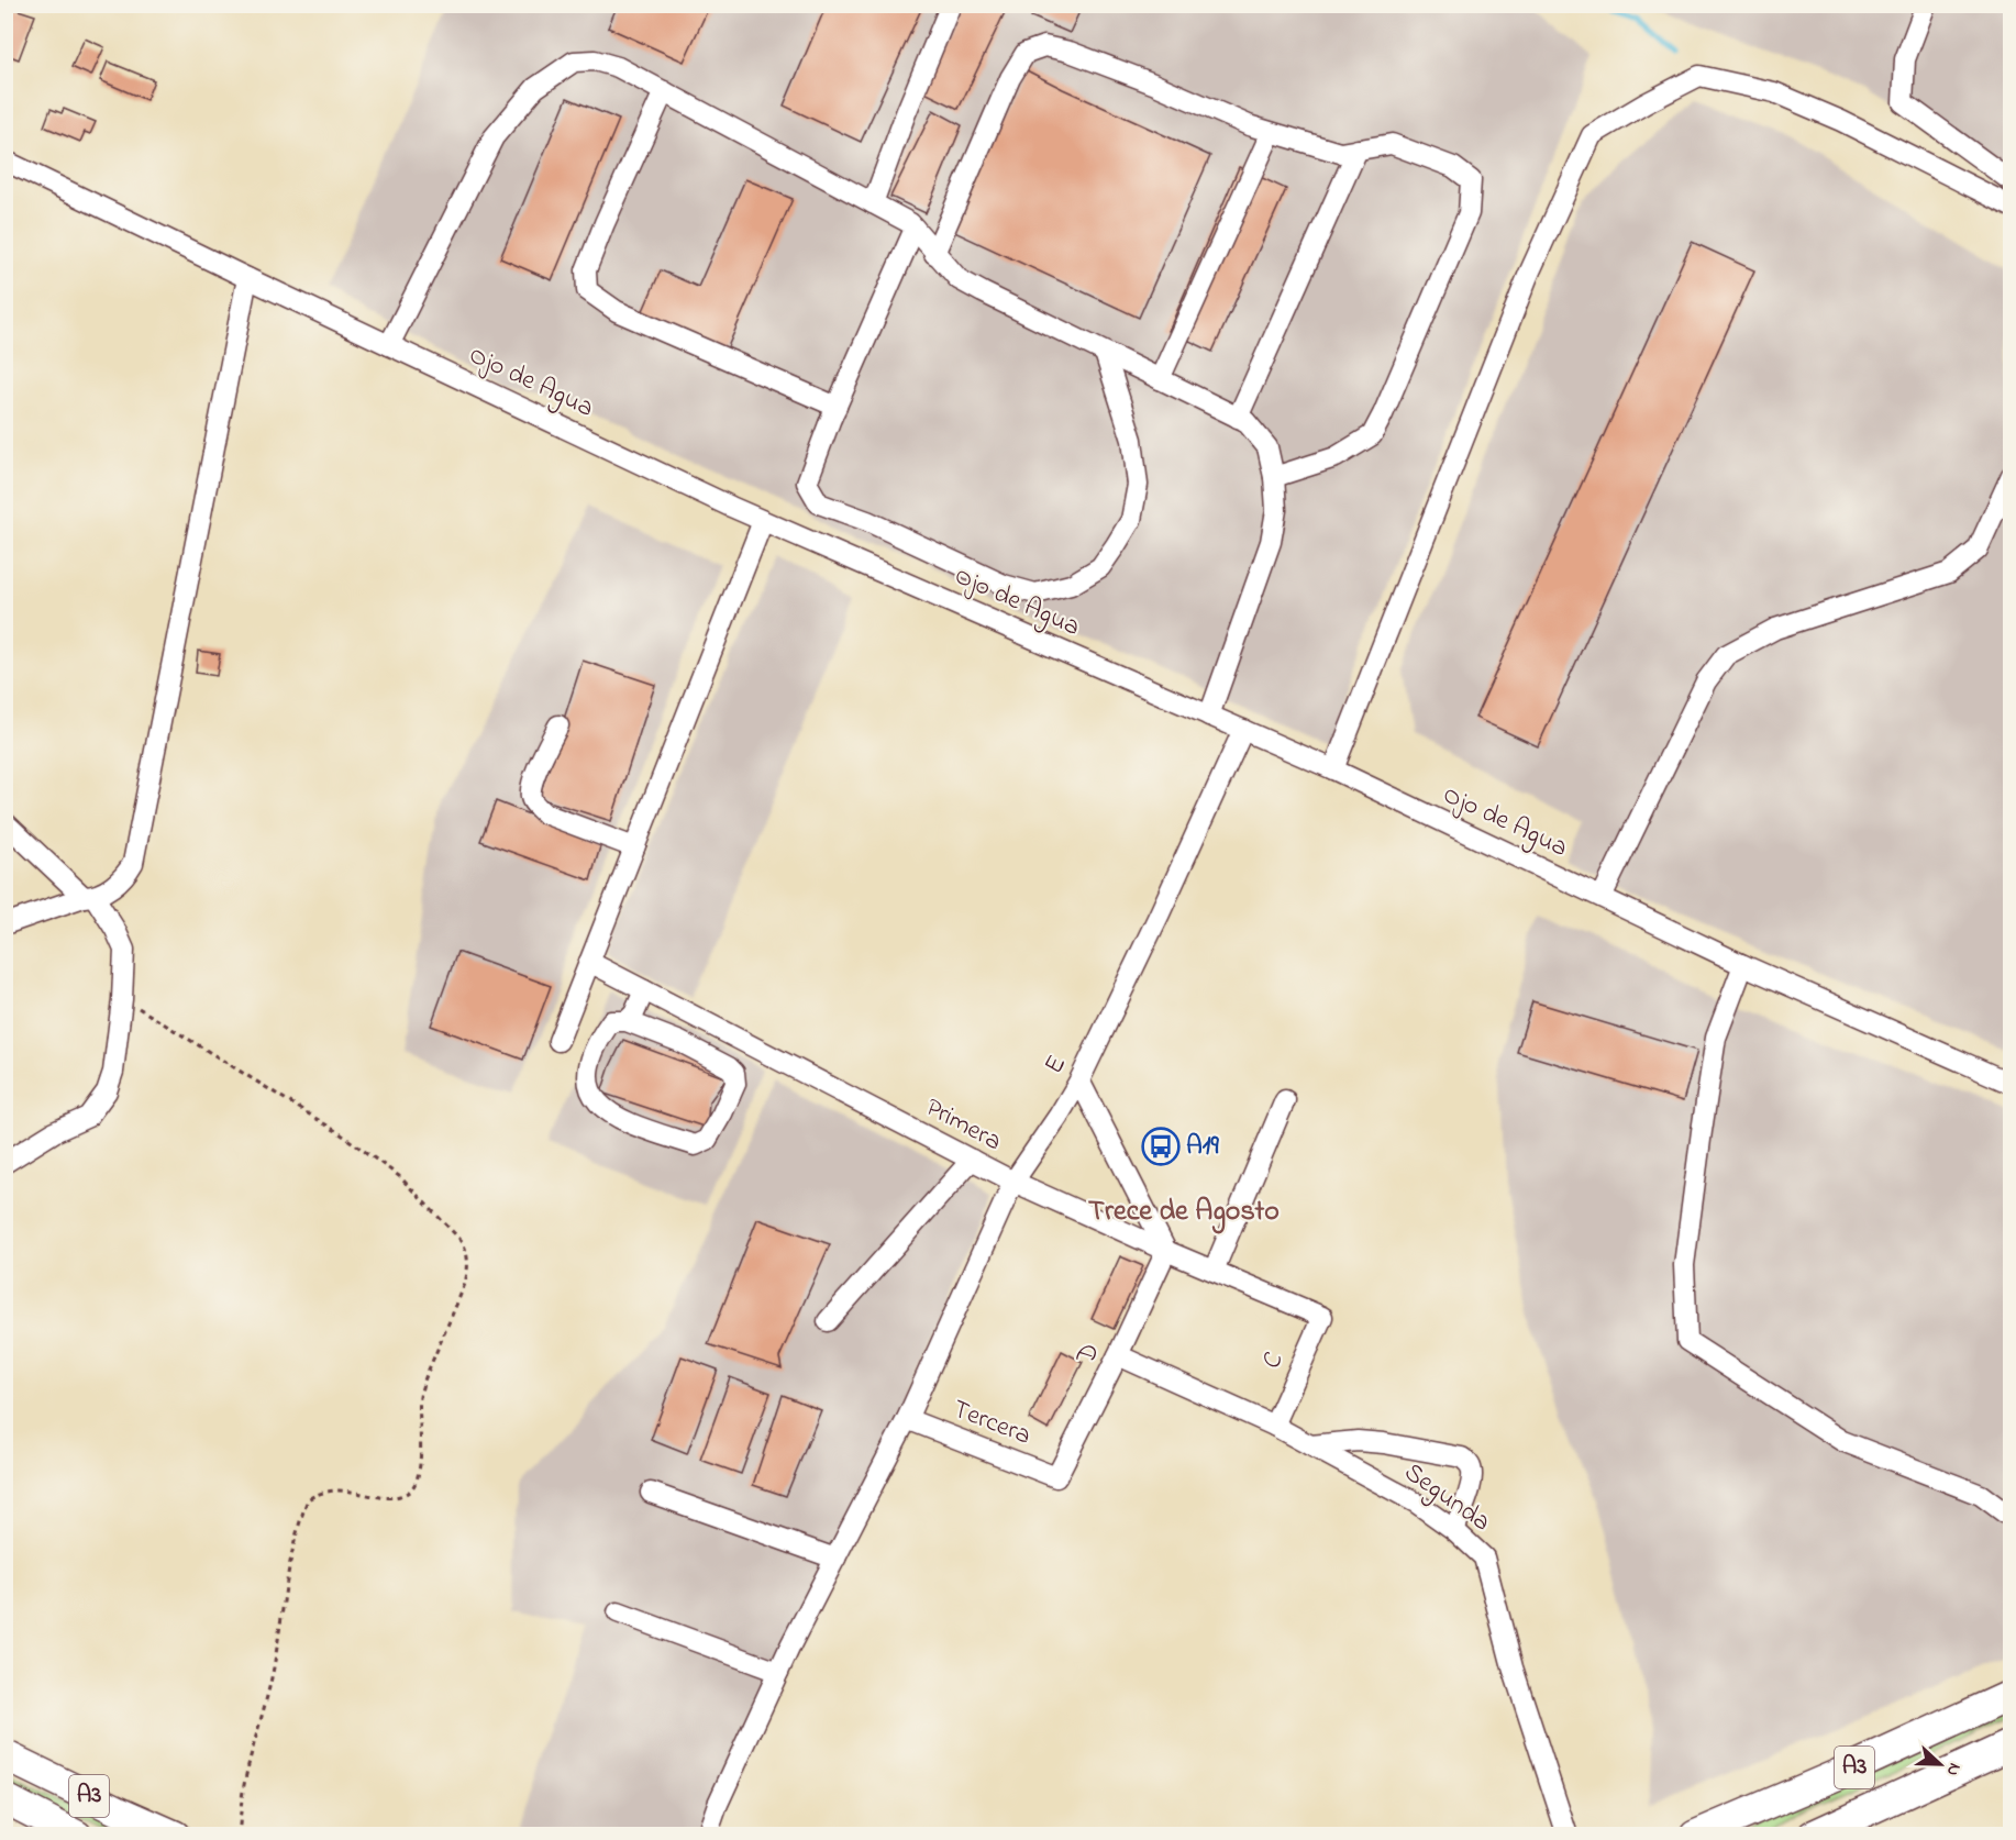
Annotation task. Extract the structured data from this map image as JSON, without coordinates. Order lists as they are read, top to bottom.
{
  "streets": {
    "highway": ["A3"],
    "street": [
      "Ojo de Agua",
      "E",
      "Primera",
      "D",
      "C",
      "Tercera",
      "Segunda"
    ]
  },
  "crossings": [
    ["Ojo de Agua", "E"],
    ["E", "Primera"],
    ["E", "Tercera"],
    ["Primera", "D"],
    ["Primera", "C"],
    ["D", "Tercera"],
    ["D", "Segunda"],
    ["C", "Segunda"]
  ],
  "districts": ["Trece de Agosto"],
  "places": {
    "bus stop": ["A19"]
  },
  "north": "right"
}
